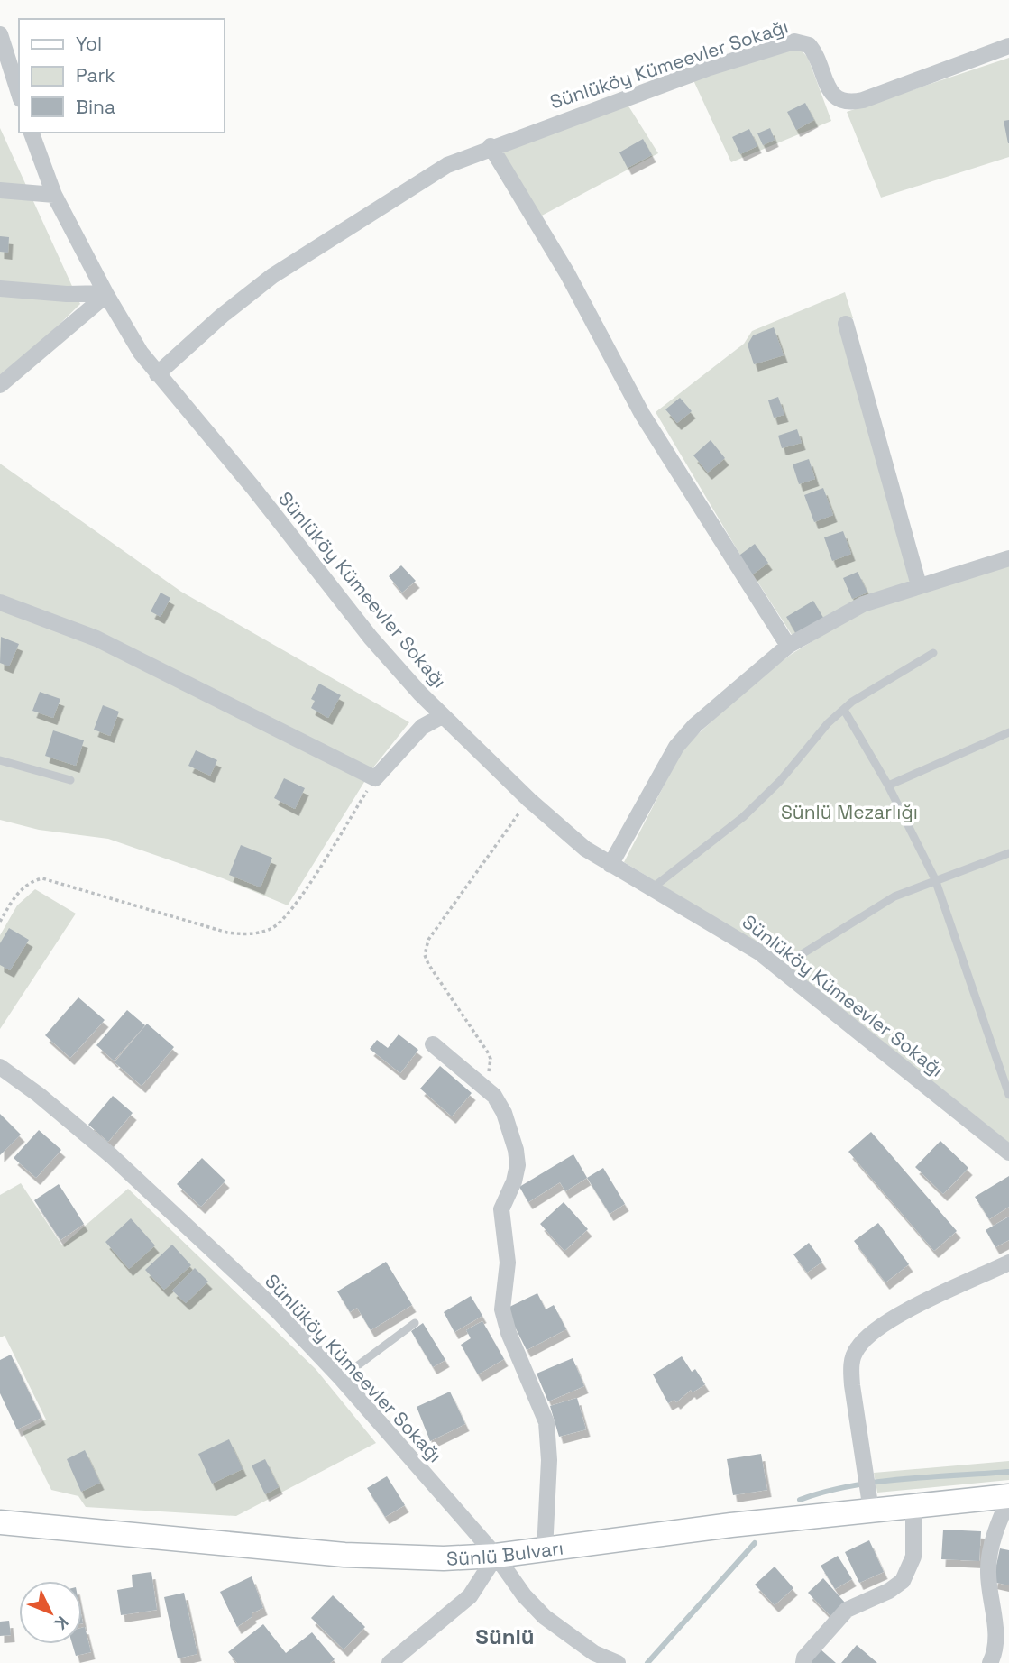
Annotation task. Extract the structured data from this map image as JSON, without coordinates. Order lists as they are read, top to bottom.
{
  "streets": {
    "main road": ["Sünlü Bulvarı"],
    "street": ["Sünlüköy Kümeevler Sokağı"]
  },
  "crossings": [
    ["Sünlüköy Kümeevler Sokağı", "Sünlü Bulvarı"]
  ],
  "districts": ["Sünlü"],
  "parks": ["Sünlü Mezarlığı"],
  "legend": ["Yol", "Park", "Bina"],
  "north": "bottom right"
}
